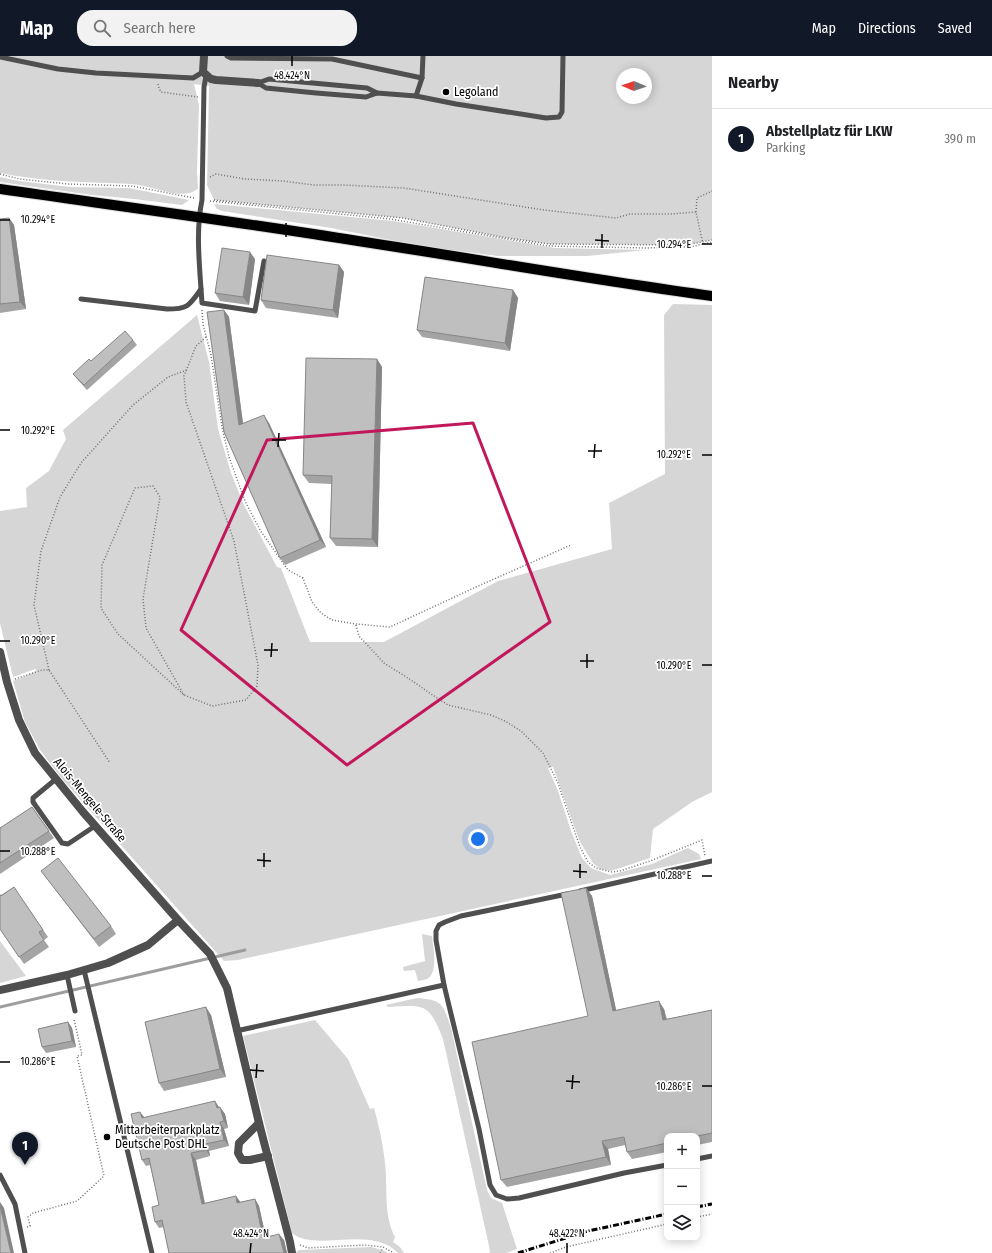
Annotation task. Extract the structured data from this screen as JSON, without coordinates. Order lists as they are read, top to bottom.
{
  "streets": {
    "street": ["Alois-Mengele-Straße"]
  },
  "places": ["Legoland", "Mittarbeiterparkplatz Deutsche Post DHL"],
  "north": "left",
  "page": {
    "header": "Map",
    "search": "Search here",
    "nav": ["Map", "Directions", "Saved"],
    "heading": "Nearby",
    "list": [
      {
        "mark": "1",
        "name": "Abstellplatz für LKW",
        "note": "Parking",
        "value": "390 m"
      }
    ],
    "pins": "1",
    "map_buttons": ["+", "−"]
  },
  "coordinates": [
    "48.424°N",
    "10.294°E",
    "10.292°E",
    "10.290°E",
    "10.288°E",
    "10.286°E",
    "48.422°N"
  ]
}
